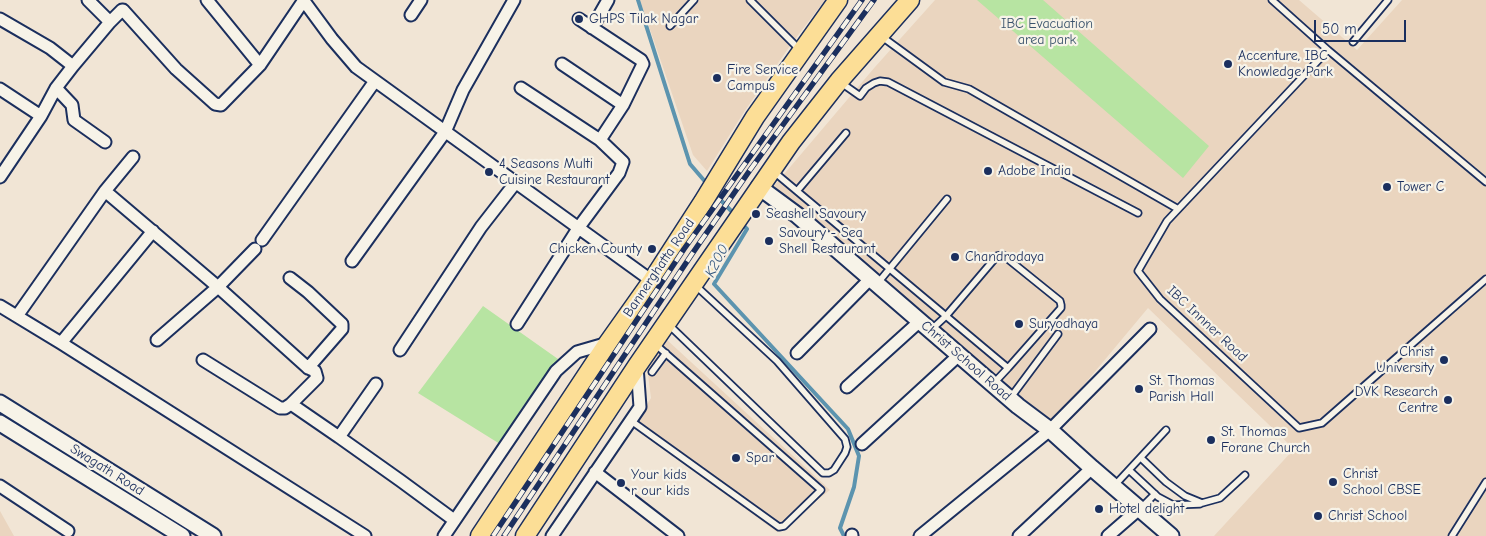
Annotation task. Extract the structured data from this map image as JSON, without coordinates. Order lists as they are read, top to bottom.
{
  "streets": {
    "main road": ["Bannerghatta Road"],
    "street": ["Christ School Road", "Swagath Road"],
    "lane": ["IBC Innner Road"]
  },
  "water": ["K200"],
  "parks": ["IBC Evacuation area park"],
  "places": [
    "GHPS Tilak Nagar",
    "Accenture, IBC Knowledge Park",
    "Fire Service Campus",
    "Adobe India",
    "4 Seasons Multi Cuisine Restaurant",
    "Tower C",
    "Seashell Savoury",
    "Savoury - Sea Shell Restaurant",
    "Chicken County",
    "Chandrodaya",
    "Suryodhaya",
    "Christ University",
    "St. Thomas Parish Hall",
    "DVK Research Centre",
    "St. Thomas Forane Church",
    "Spar",
    "Christ School CBSE",
    "Your kids r our kids",
    "Hotel delight",
    "Christ School"
  ],
  "scale_bar": "50 m"
}
